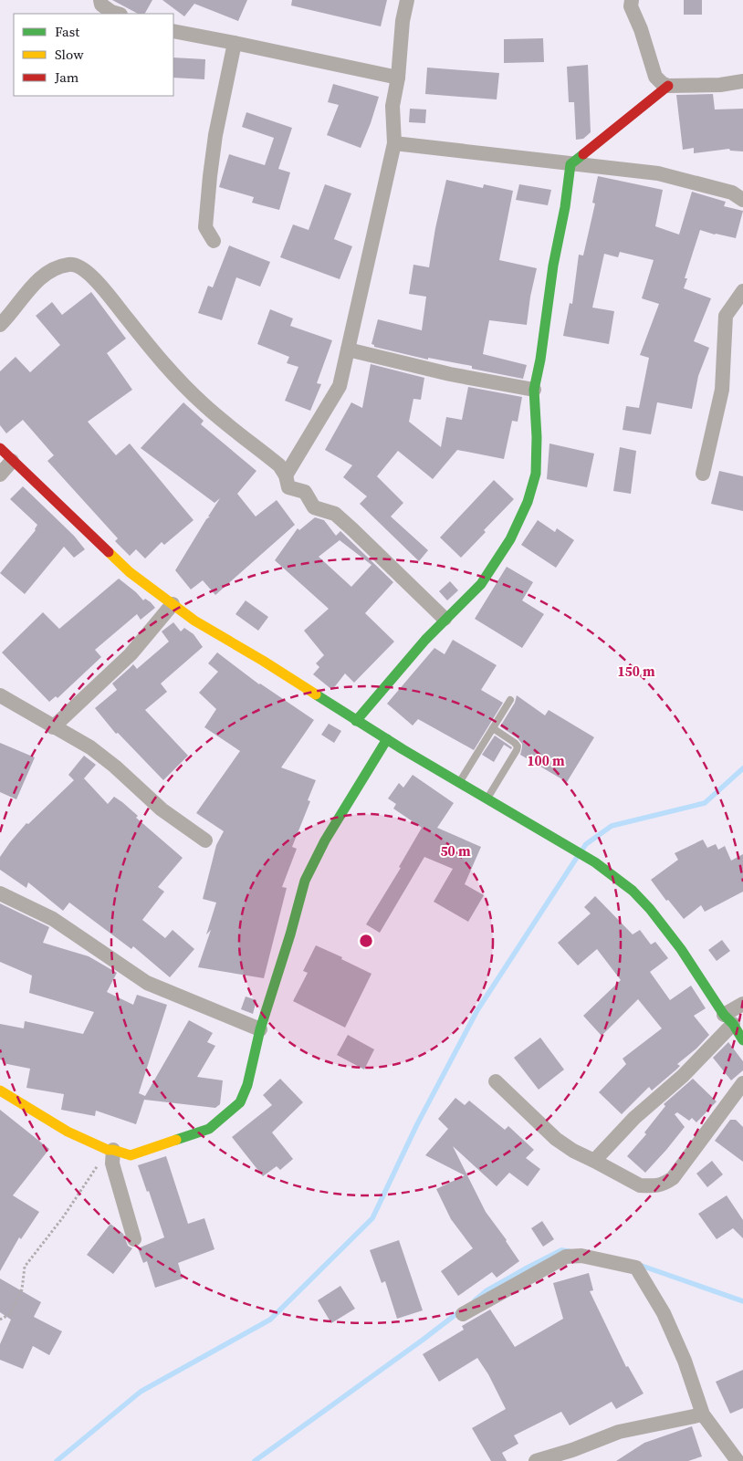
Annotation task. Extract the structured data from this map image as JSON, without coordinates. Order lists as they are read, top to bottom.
{
  "legend": ["Fast", "Slow", "Jam"],
  "rings": ["150 m", "100 m", "50 m"]
}
